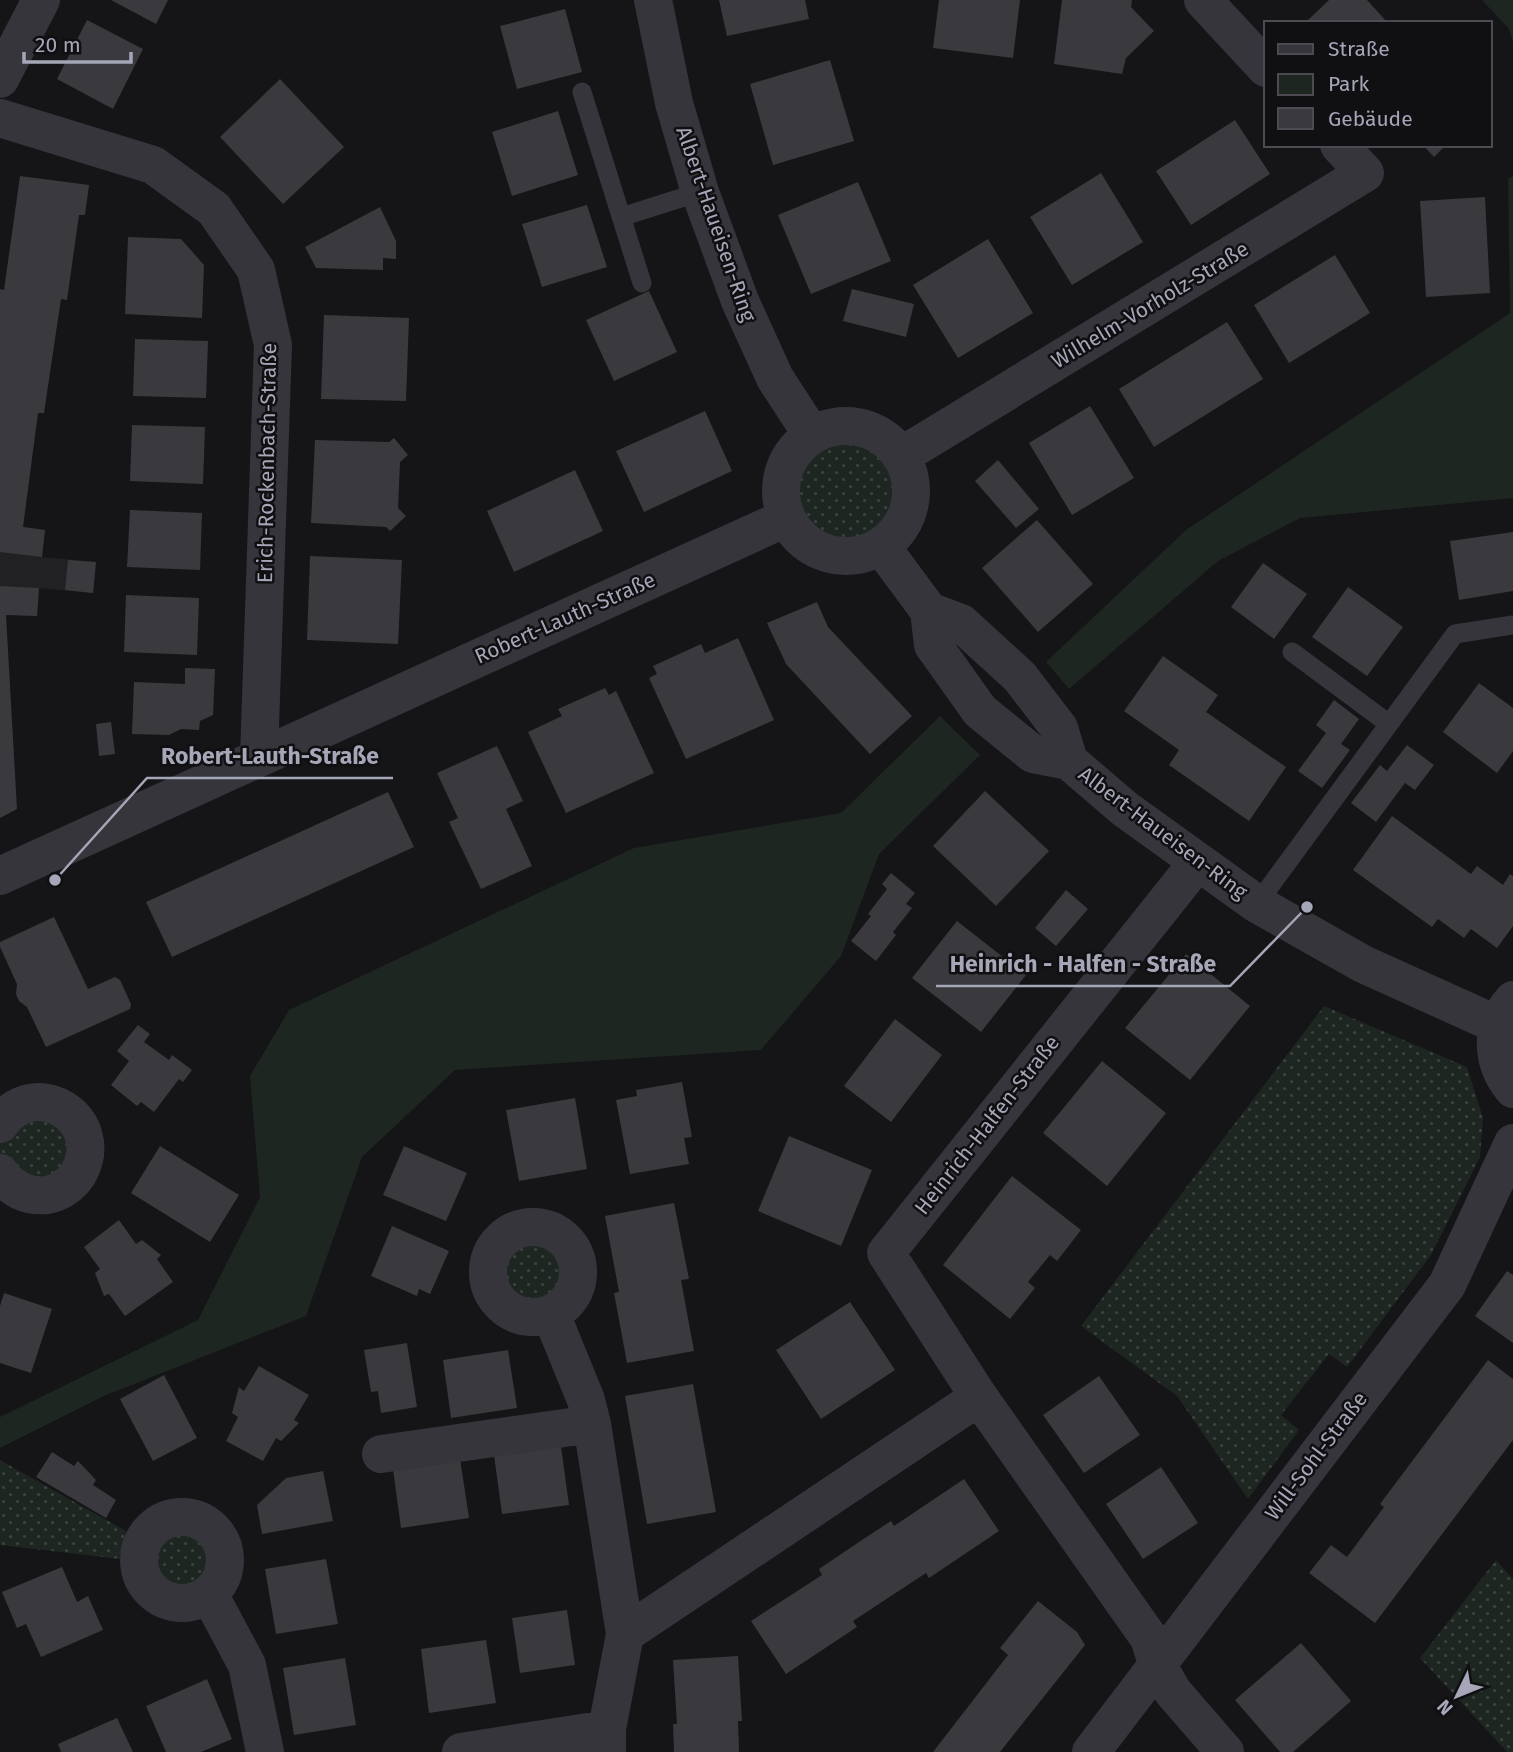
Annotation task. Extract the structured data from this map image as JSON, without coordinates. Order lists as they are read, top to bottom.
{
  "streets": {
    "street": [
      "Albert-Haueisen-Ring",
      "Wilhelm-Vorholz-Straße",
      "Erich-Rockenbach-Straße",
      "Robert-Lauth-Straße",
      "Heinrich-Halfen-Straße",
      "Will-Sohl-Straße"
    ]
  },
  "crossings": [
    ["Albert-Haueisen-Ring", "Wilhelm-Vorholz-Straße"],
    ["Albert-Haueisen-Ring", "Robert-Lauth-Straße"],
    ["Albert-Haueisen-Ring", "Heinrich-Halfen-Straße"],
    ["Wilhelm-Vorholz-Straße", "Robert-Lauth-Straße"],
    ["Erich-Rockenbach-Straße", "Robert-Lauth-Straße"],
    ["Heinrich-Halfen-Straße", "Will-Sohl-Straße"]
  ],
  "places": ["Robert-Lauth-Straße", "Heinrich - Halfen - Straße"],
  "legend": ["Straße", "Park", "Gebäude"],
  "scale_bar": "20 m",
  "north": "bottom left"
}
